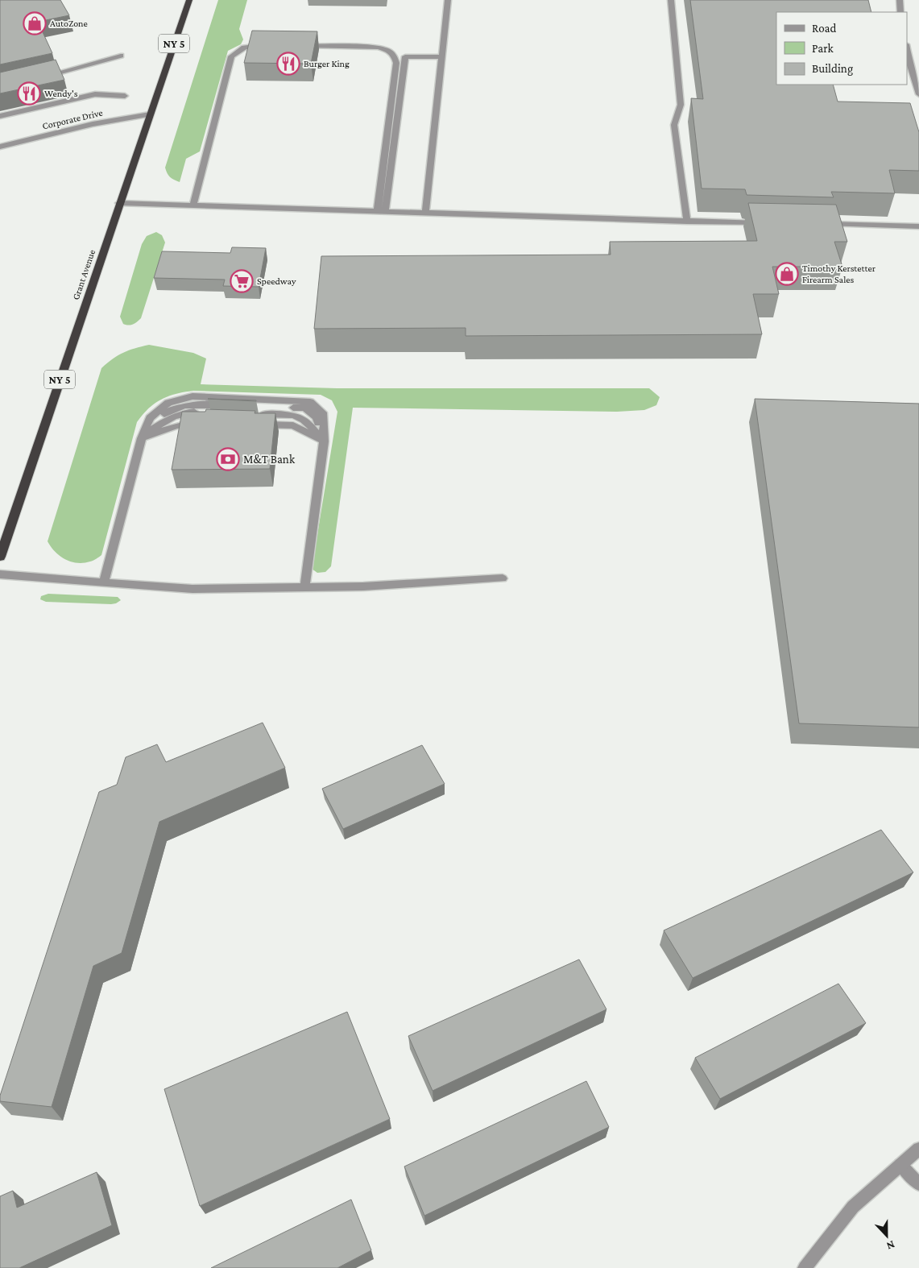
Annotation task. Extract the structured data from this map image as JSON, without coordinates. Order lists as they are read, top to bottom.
{
  "streets": {
    "highway": ["NY 5", "Grant Avenue"],
    "street": ["Corporate Drive"]
  },
  "crossings": [
    ["Corporate Drive", "Grant Avenue"]
  ],
  "places": {
    "shop": ["AutoZone", "Timothy Kerstetter Firearm Sales"],
    "restaurant": ["Burger King", "Wendy's"],
    "supermarket": ["Speedway"],
    "bank": ["M&T Bank"]
  },
  "legend": ["Road", "Park", "Building"],
  "north": "bottom"
}
